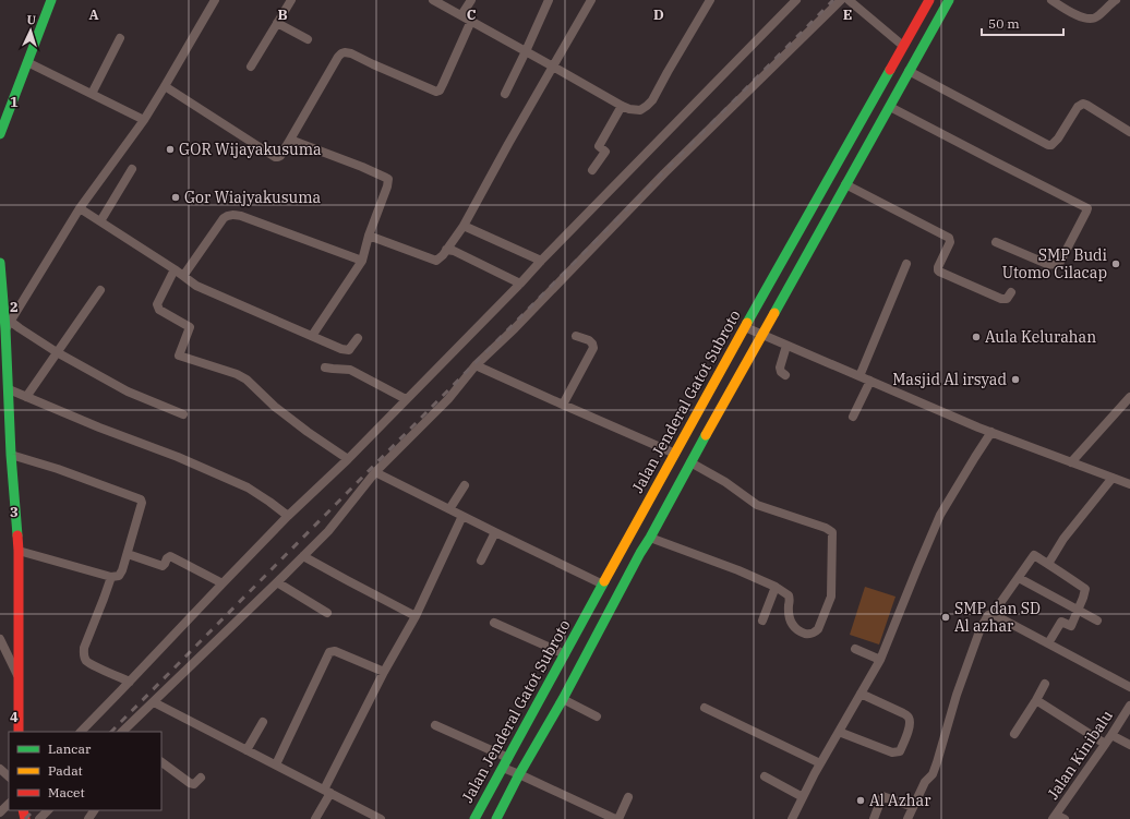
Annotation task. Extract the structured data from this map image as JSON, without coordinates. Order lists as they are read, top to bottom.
{
  "streets": {
    "main road": ["Jalan Jenderal Gatot Subroto"],
    "street": ["Jalan Kinibalu"]
  },
  "places": [
    "GOR Wijayakusuma",
    "Gor Wiajyakusuma",
    "SMP Budi Utomo Cilacap",
    "Aula Kelurahan",
    "Masjid Al irsyad",
    "SMP dan SD Al azhar",
    "Al Azhar"
  ],
  "legend": ["Lancar", "Padat", "Macet"],
  "scale_bar": "50 m",
  "north": "top",
  "grid": {
    "columns": [
      "A",
      "B",
      "C",
      "D",
      "E"
    ],
    "rows": [
      "1",
      "2",
      "3",
      "4"
    ]
  }
}
